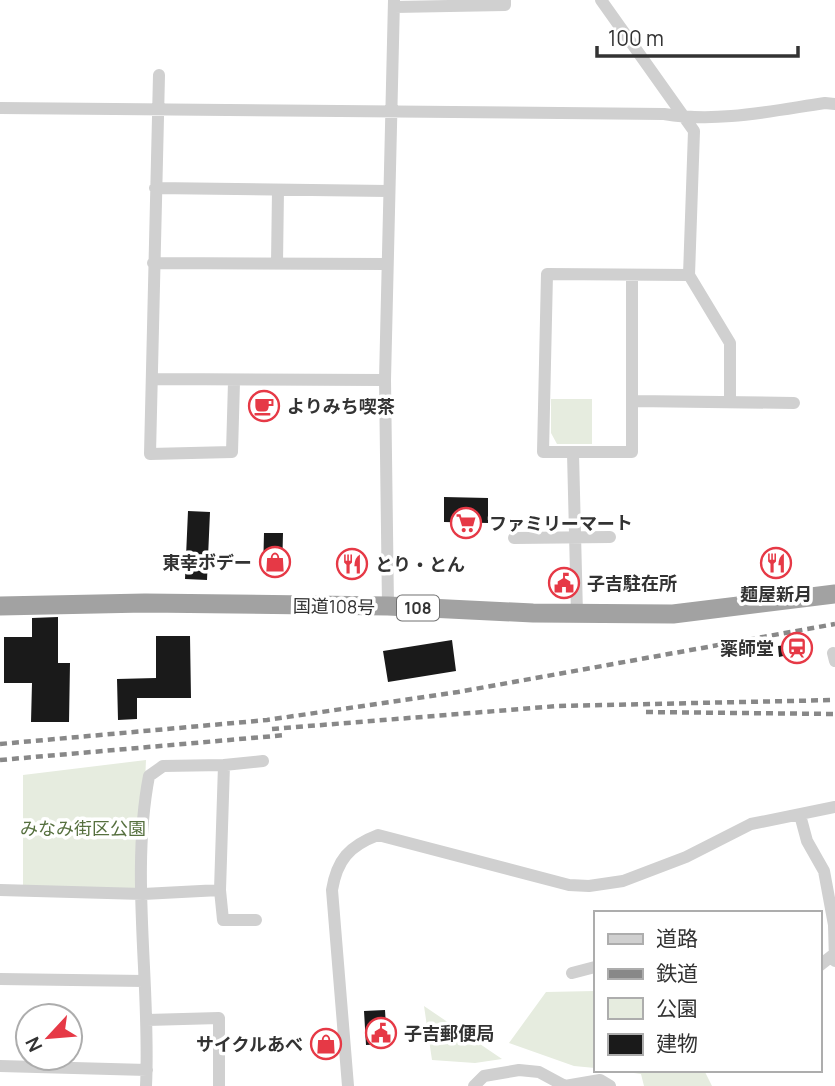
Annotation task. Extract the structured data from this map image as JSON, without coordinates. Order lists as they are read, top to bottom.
{
  "streets": {
    "highway": ["国道108号", "108"]
  },
  "parks": ["みなみ街区公園"],
  "places": {
    "cafe": ["よりみち喫茶"],
    "supermarket": ["ファミリーマート"],
    "shop": ["東幸ボデー", "サイクルあべ"],
    "restaurant": ["麺屋新月", "とり・とん"],
    "public building": ["子吉駐在所", "子吉郵便局"],
    "station": ["薬師堂"]
  },
  "legend": [
    "道路",
    "鉄道",
    "公園",
    "建物"
  ],
  "scale_bar": "100 m",
  "north": "bottom left"
}
